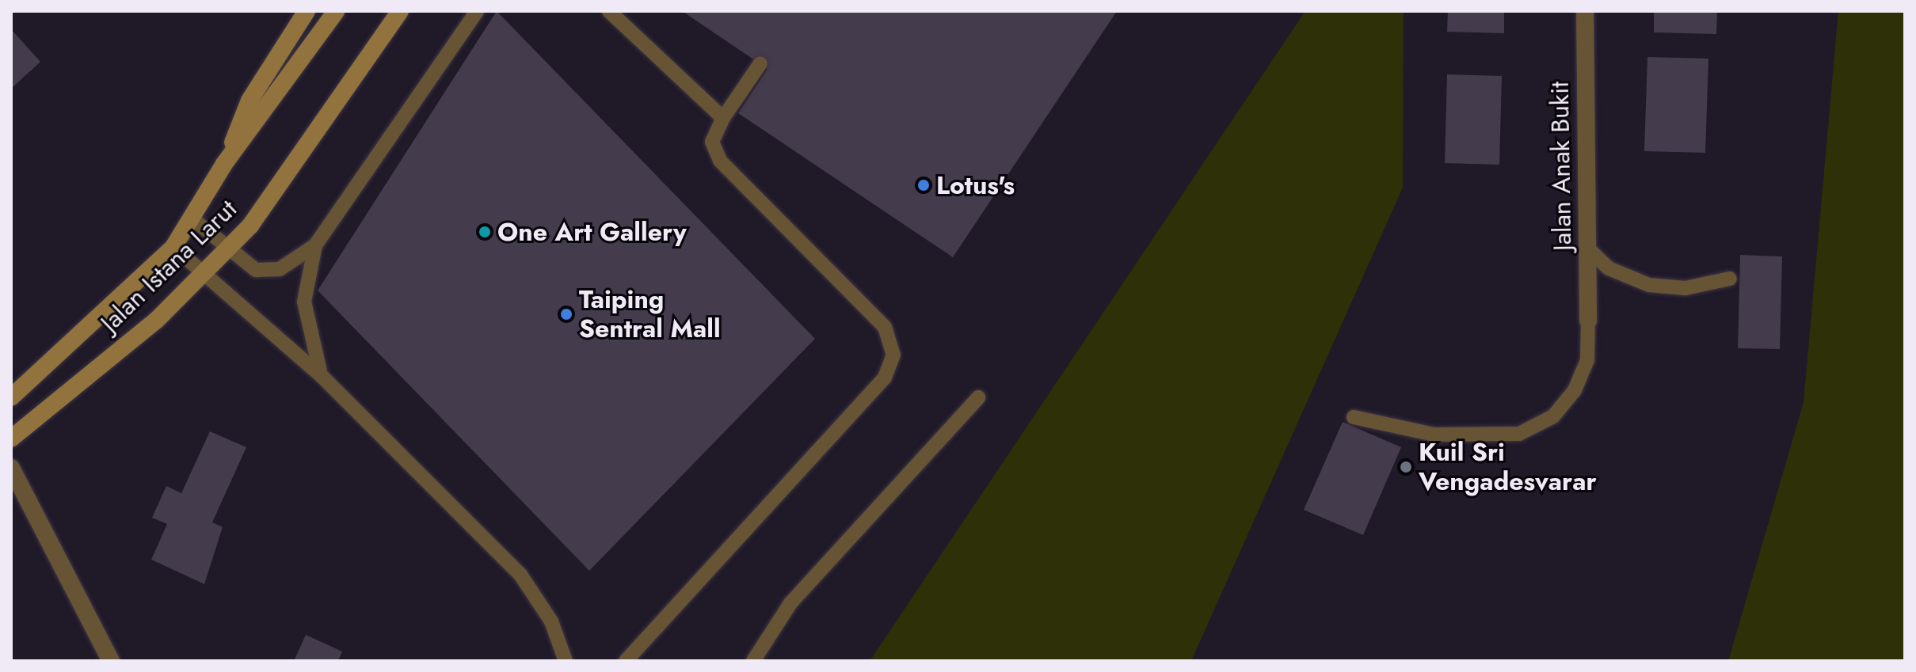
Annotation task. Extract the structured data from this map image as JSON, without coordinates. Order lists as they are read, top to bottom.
{
  "streets": {
    "main road": ["Jalan Istana Larut"],
    "street": ["Jalan Anak Bukit"]
  },
  "places": [
    "Lotus's",
    "One Art Gallery",
    "Taiping Sentral Mall",
    "Kuil Sri Vengadesvarar"
  ]
}
